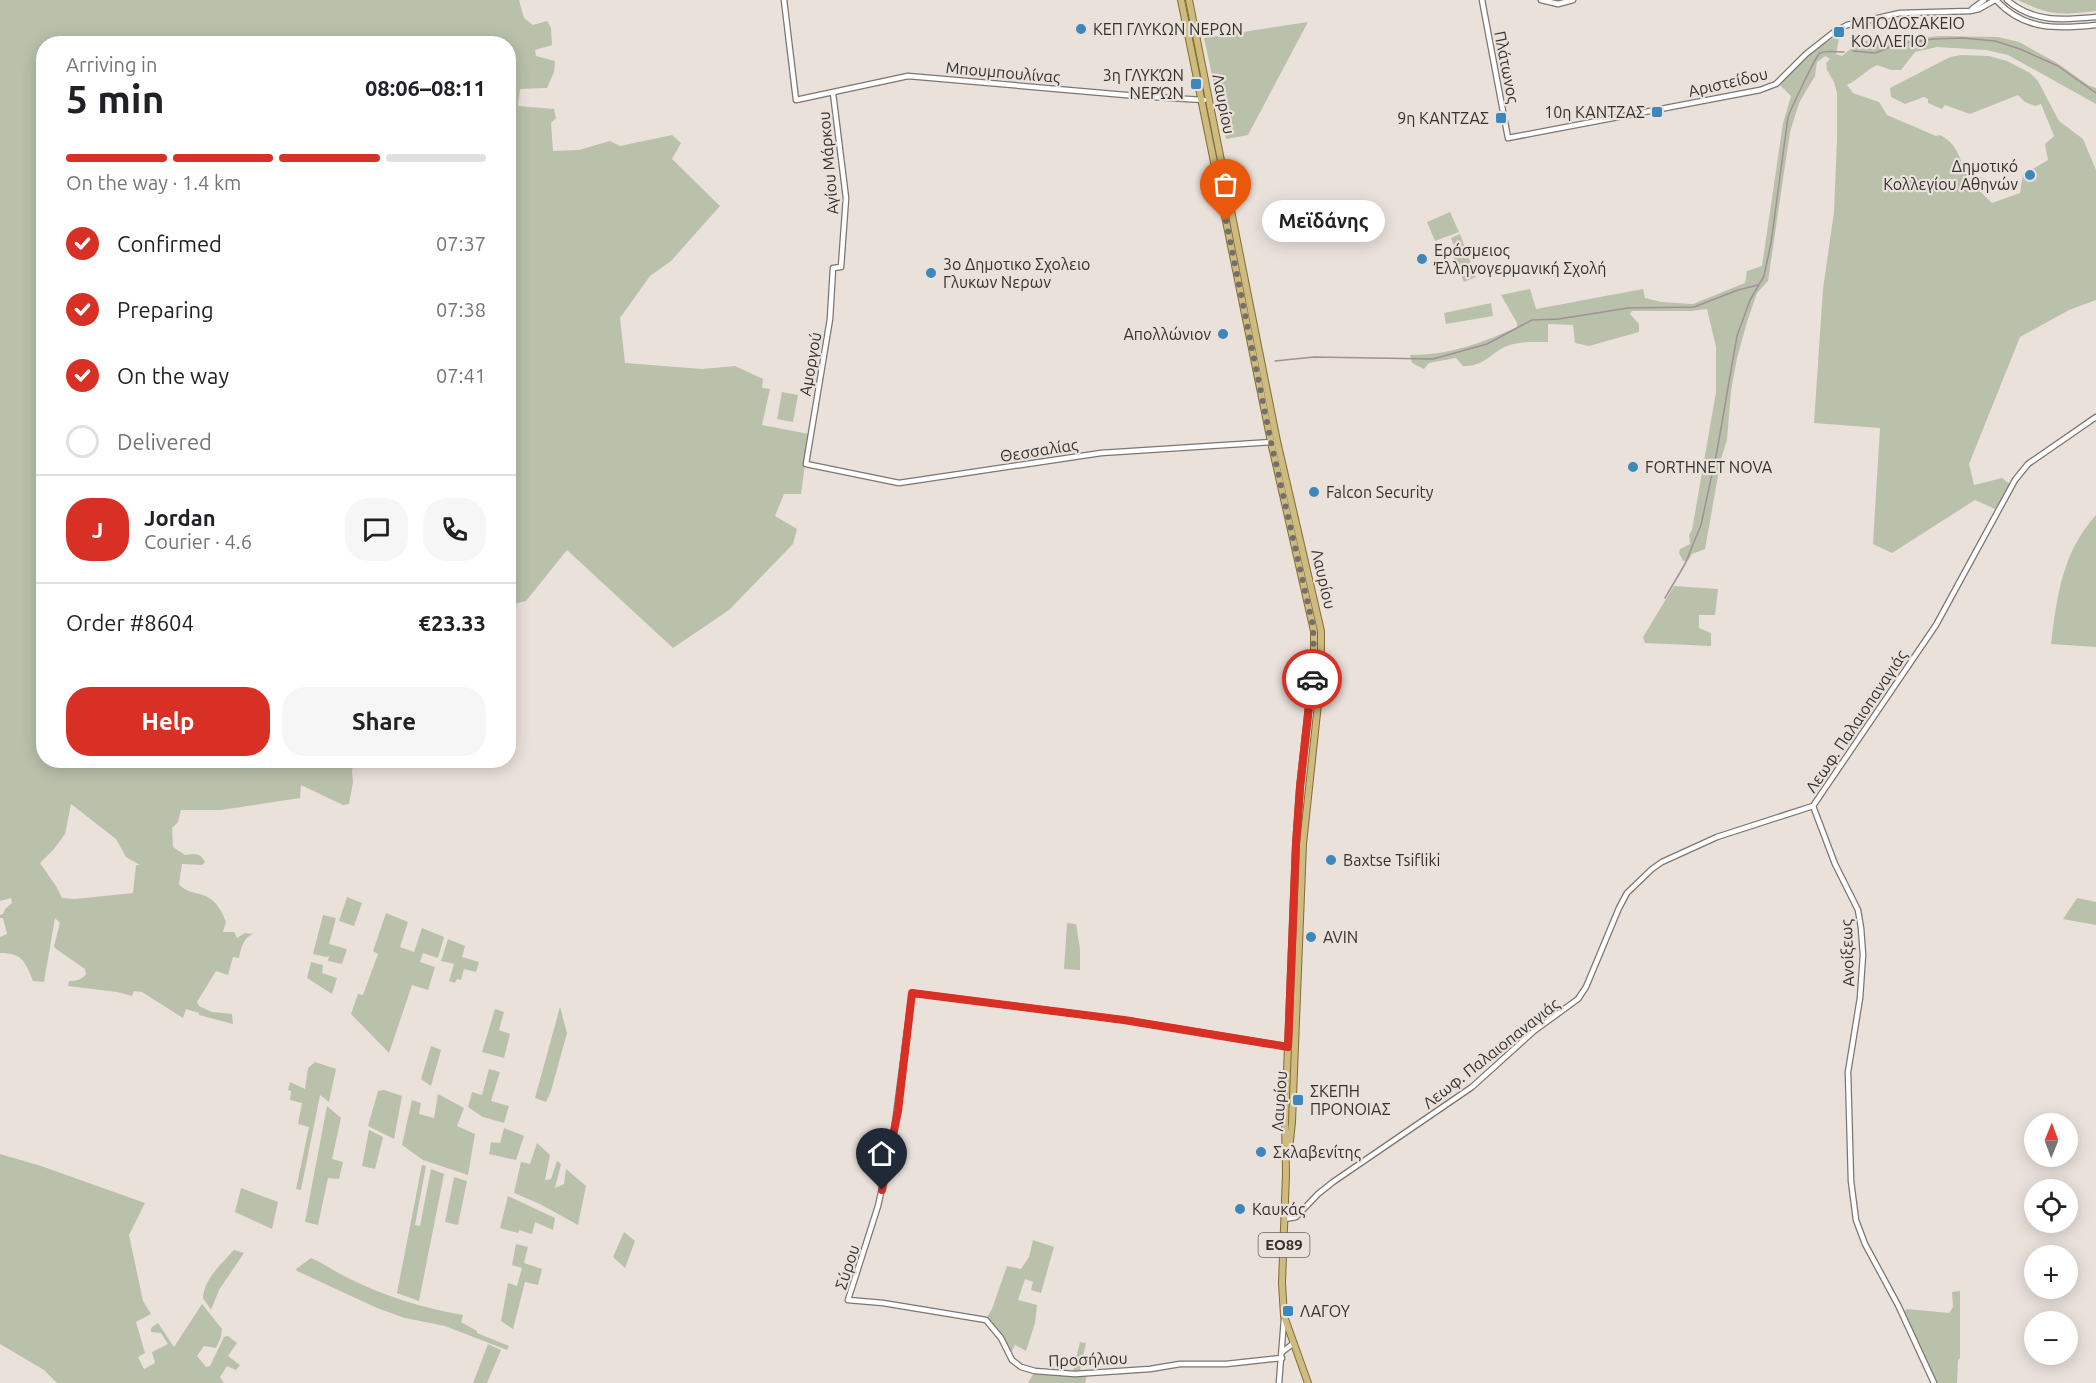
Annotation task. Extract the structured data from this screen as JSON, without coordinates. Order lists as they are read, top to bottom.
{
  "streets": {
    "main road": ["Λαυρίου", "ΕΟ89"],
    "street": [
      "Πλάτωνος",
      "Μπουμπουλίνας",
      "Αριστείδου",
      "Αγίου Μάρκου",
      "Αμοργού",
      "Θεσσαλίας",
      "Λεωφ. Παλαιοπαναγιάς",
      "Ανοίξεως",
      "Σύρου",
      "Προσήλιου"
    ]
  },
  "crossings": [
    ["Πλάτωνος", "Αριστείδου"],
    ["Μπουμπουλίνας", "Λαυρίου"],
    ["Μπουμπουλίνας", "Αγίου Μάρκου"],
    ["Λαυρίου", "Θεσσαλίας"],
    ["Λαυρίου", "Λεωφ. Παλαιοπαναγιάς"],
    ["Λαυρίου", "Σύρου"],
    ["Αγίου Μάρκου", "Αμοργού"],
    ["Αμοργού", "Θεσσαλίας"],
    ["Λεωφ. Παλαιοπαναγιάς", "Ανοίξεως"],
    ["Σύρου", "Προσήλιου"]
  ],
  "places": {
    "other": [
      "ΚΕΠ ΓΛΥΚΩΝ ΝΕΡΩΝ",
      "Δημοτικό Κολλεγίου Αθηνών",
      "Μεϊδάνης",
      "Εράσμειος Έλληνογερμανική Σχολή",
      "3o Δημοτικο Σχολειο Γλυκων Νερων",
      "Απολλώνιον",
      "FORTHNET NOVA",
      "Falcon Security",
      "Baxtse Tsifliki",
      "AVIN",
      "Σκλαβενίτης",
      "Καυκάς"
    ],
    "transit": [
      "ΜΠΟΔΟΣΑΚΕΙΟ ΚΟΛΛΕΓΙΟ",
      "3η ΓΛΥΚΏΝ ΝΕΡΏΝ",
      "10η ΚΑΝΤΖΑΣ",
      "9η ΚΑΝΤΖΑΣ",
      "ΣΚΕΠΗ ΠΡΟΝΟΙΑΣ",
      "ΛΑΓΟΥ"
    ]
  },
  "north": "top",
  "page": {
    "heading": ["5 min", "Arriving in", "08:06–08:11"],
    "panel": [
      "Jordan",
      "Courier · 4.6",
      "Order #8604",
      "€23.33"
    ],
    "bar": "On the way · 1.4 km",
    "bubble": "Μεϊδάνης",
    "list": [
      ["Confirmed", "07:37"],
      ["Preparing", "07:38"],
      ["On the way", "07:41"],
      "Delivered"
    ],
    "round": "J",
    "buttons": ["Help", "Share"],
    "map_buttons": ["+", "−"]
  }
}
